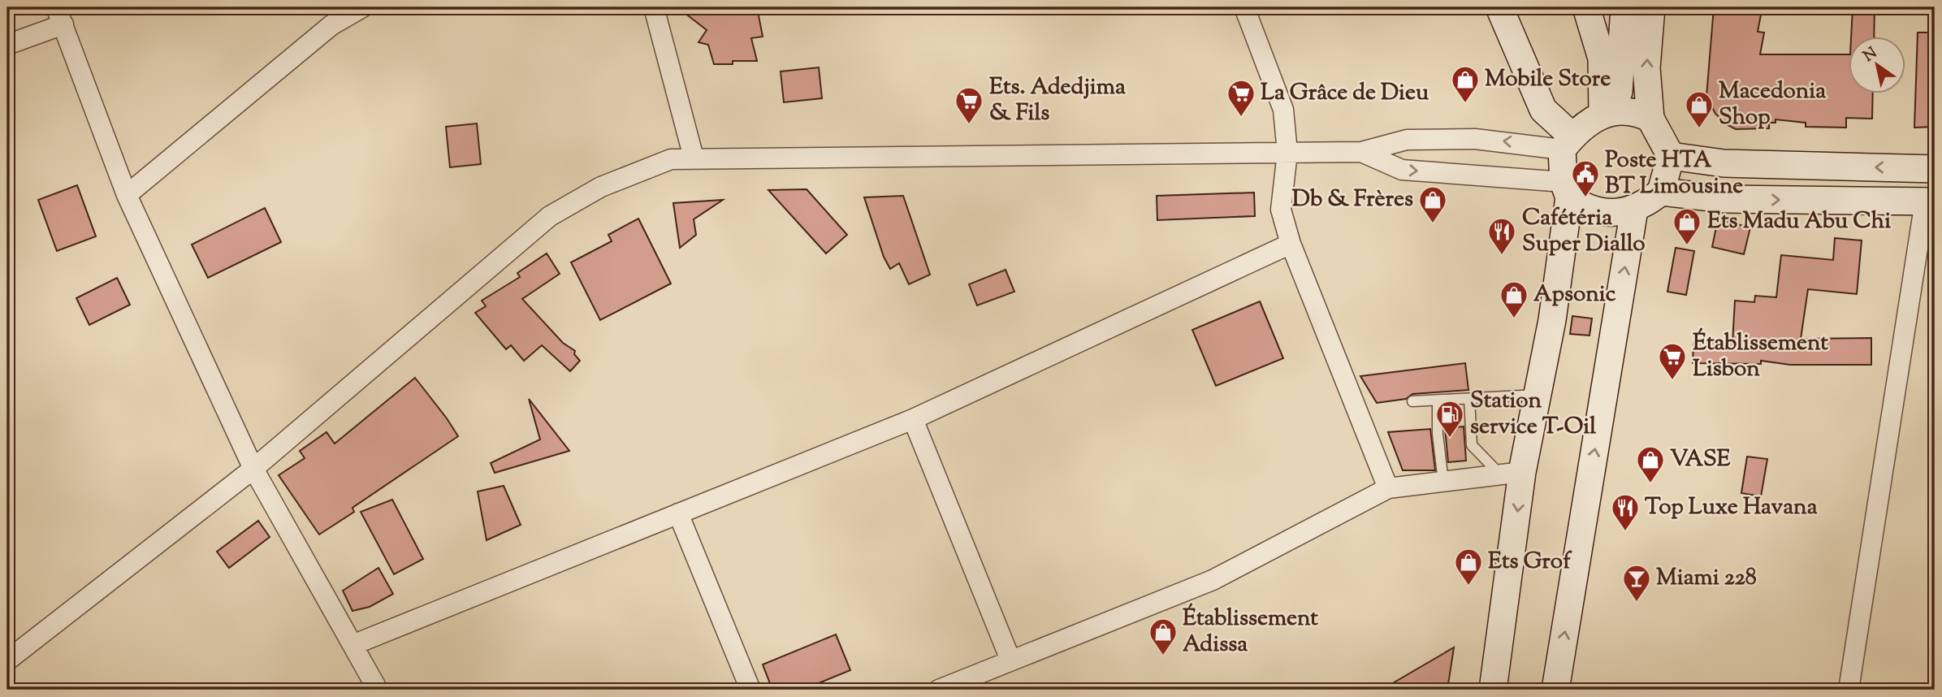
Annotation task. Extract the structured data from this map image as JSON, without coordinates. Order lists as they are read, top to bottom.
{
  "places": {
    "shop": [
      "Mobile Store",
      "Macedonia Shop",
      "Db & Frères",
      "Ets Madu Abu Chi",
      "Apsonic",
      "VASE",
      "Ets Grof",
      "Établissement Adissa"
    ],
    "supermarket": ["La Grâce de Dieu", "Ets. Adedjima & Fils", "Établissement Lisbon"],
    "public building": ["Poste HTA BT Limousine"],
    "restaurant": ["Cafétéria Super Diallo", "Top Luxe Havana"],
    "fuel station": ["Station service T-Oil"],
    "bar": ["Miami 228"]
  },
  "north": "top left"
}
